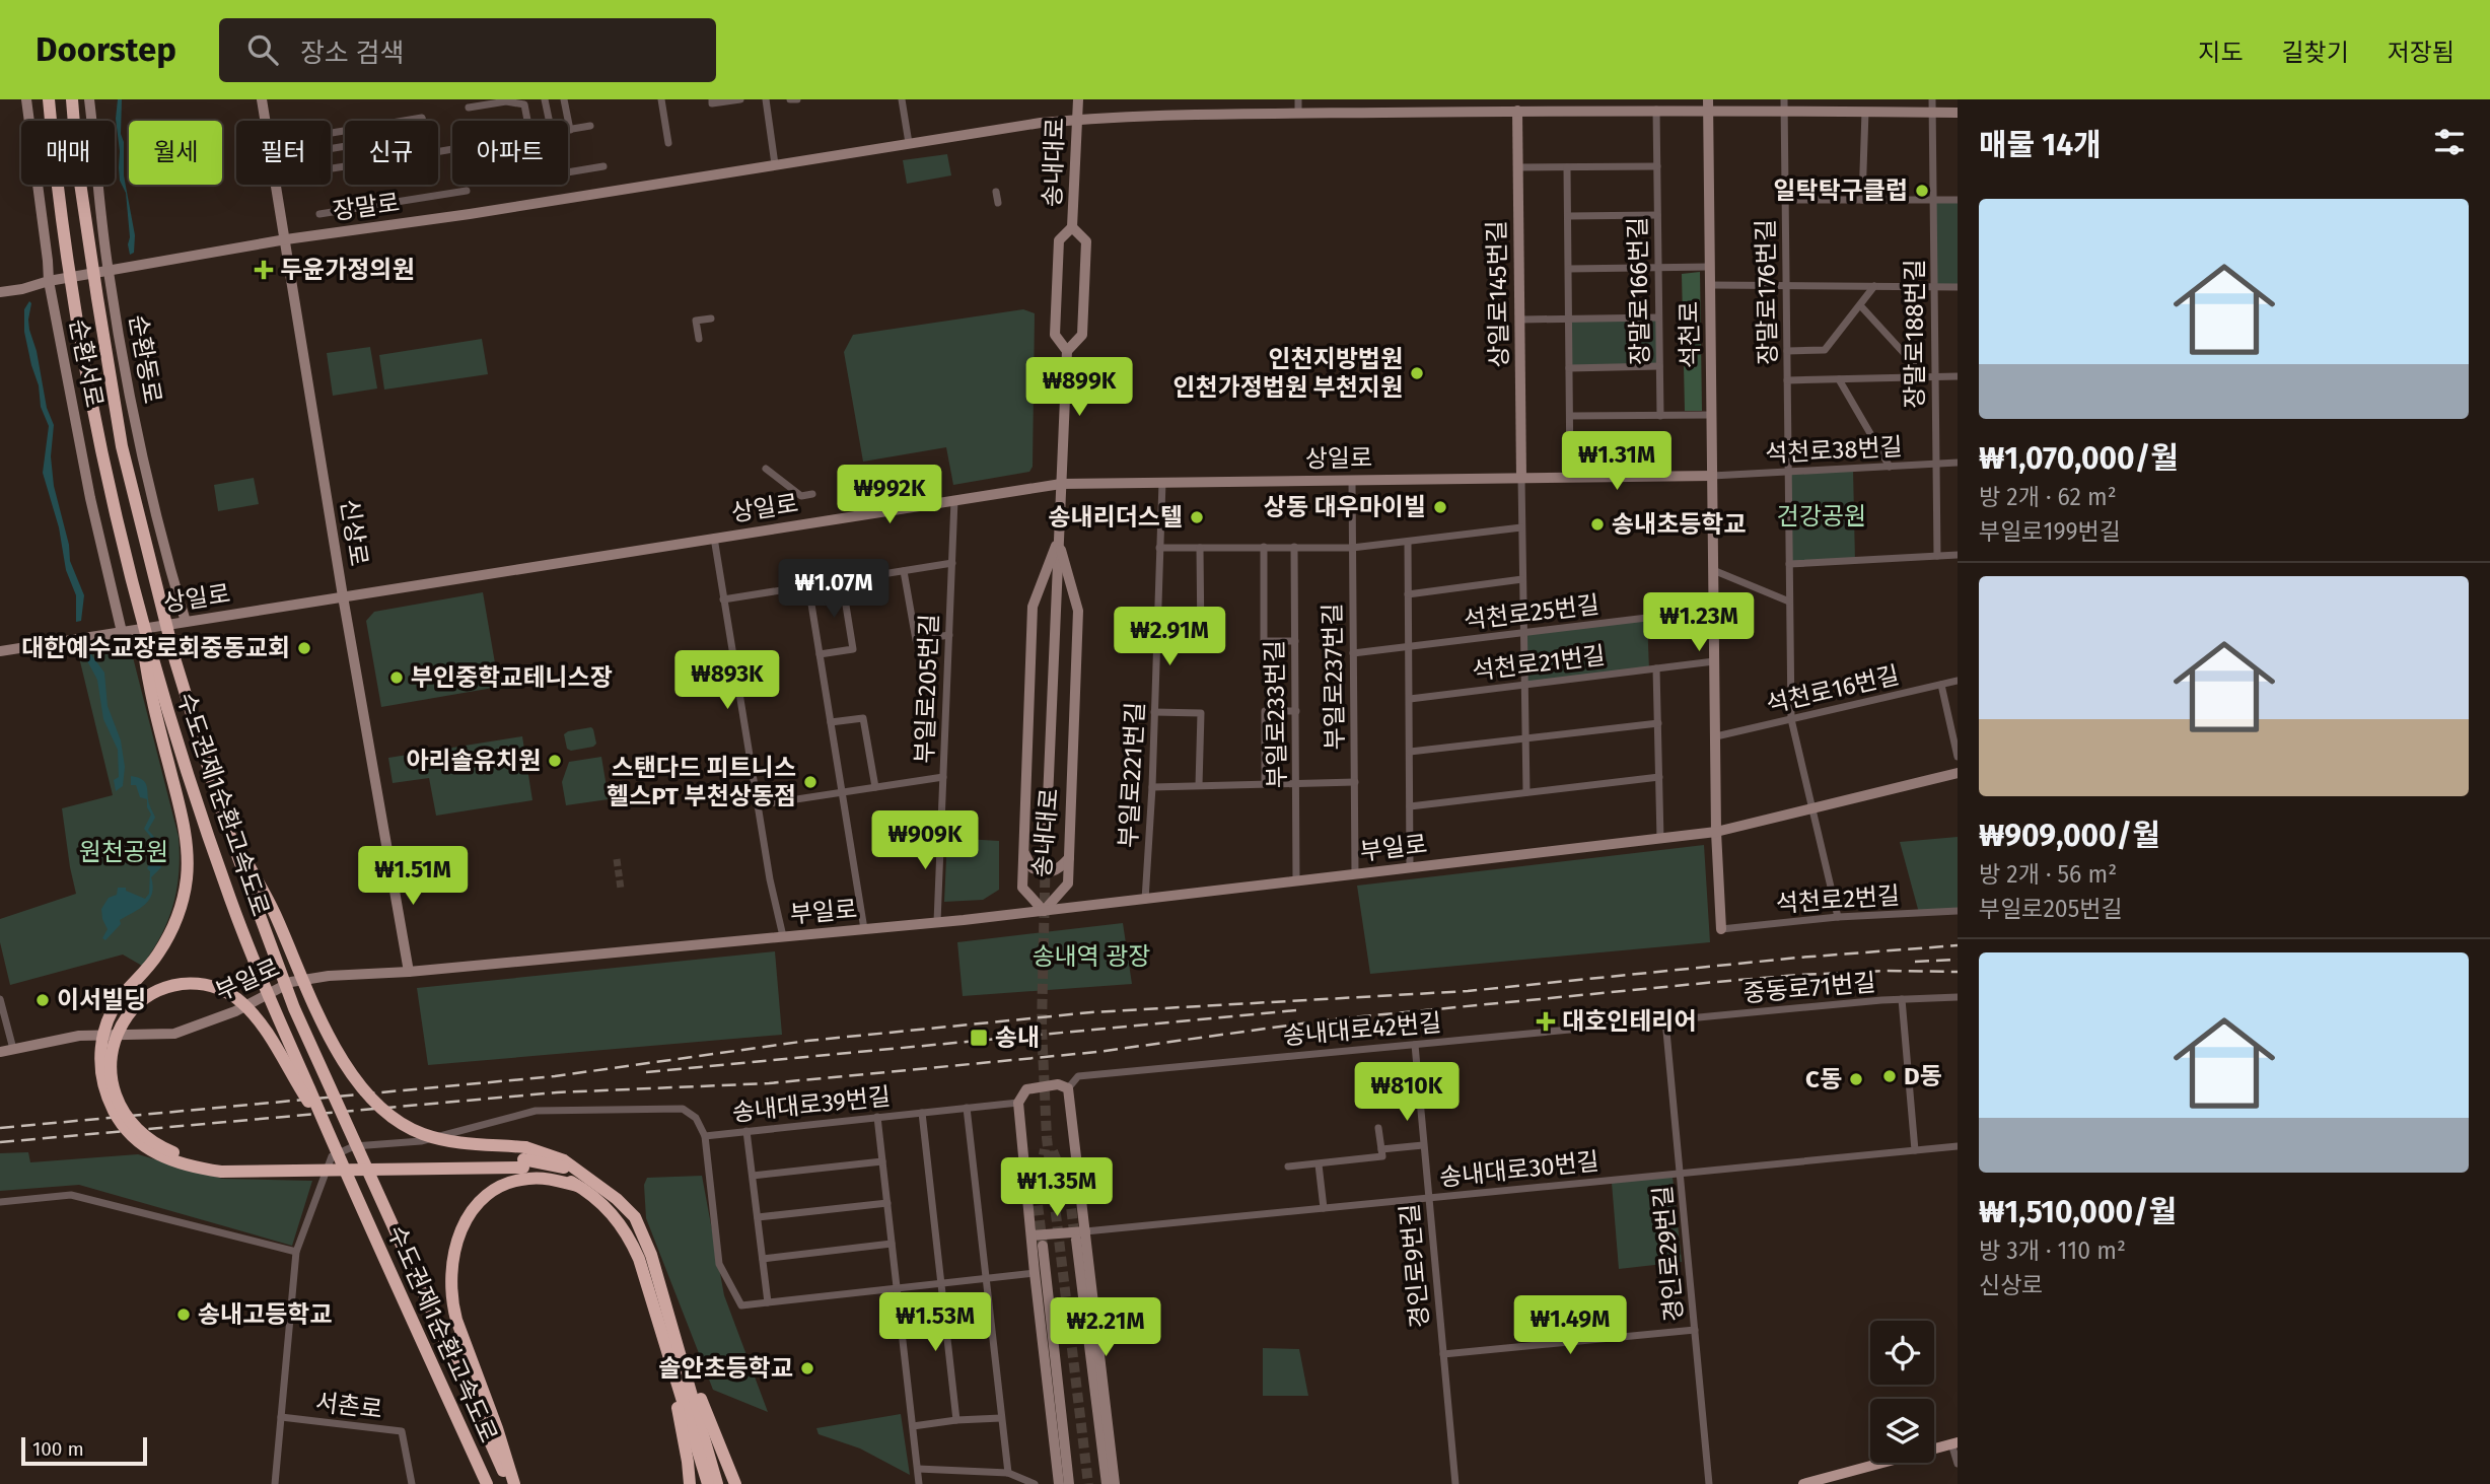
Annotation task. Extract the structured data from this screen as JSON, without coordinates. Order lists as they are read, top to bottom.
{
  "streets": {
    "highway": ["수도권제1순환고속도로"],
    "street": [
      "송내대로",
      "장말로",
      "장말로166번길",
      "장말로176번길",
      "상일로145번길",
      "장말로188번길",
      "석천로",
      "순환동로",
      "순환서로",
      "석천로38번길",
      "상일로",
      "신상로",
      "석천로25번길",
      "석천로21번길",
      "부일로237번길",
      "부일로205번길",
      "석천로16번길",
      "부일로233번길",
      "부일로221번길",
      "부일로",
      "석천로2번길",
      "중동로71번길",
      "송내대로42번길",
      "송내대로39번길",
      "송내대로30번길",
      "경인로29번길",
      "경인로9번길",
      "서촌로"
    ]
  },
  "crossings": [
    ["송내대로", "장말로"],
    ["송내대로", "상일로"],
    ["송내대로", "부일로"],
    ["장말로", "장말로166번길"],
    ["장말로", "장말로176번길"],
    ["장말로", "상일로145번길"],
    ["장말로", "장말로188번길"],
    ["장말로", "석천로"],
    ["장말로", "순환동로"],
    ["장말로", "순환서로"],
    ["장말로", "신상로"],
    ["장말로176번길", "석천로38번길"],
    ["장말로176번길", "석천로16번길"],
    ["장말로176번길", "부일로"],
    ["장말로176번길", "석천로2번길"],
    ["상일로145번길", "상일로"],
    ["장말로188번길", "석천로38번길"],
    ["석천로", "석천로38번길"],
    ["석천로", "상일로"],
    ["석천로", "석천로25번길"],
    ["석천로", "석천로21번길"],
    ["석천로", "석천로16번길"],
    ["석천로", "부일로"],
    ["석천로", "석천로2번길"],
    ["순환동로", "상일로"],
    ["순환서로", "상일로"],
    ["석천로38번길", "상일로"],
    ["상일로", "신상로"],
    ["상일로", "부일로237번길"],
    ["상일로", "부일로205번길"],
    ["상일로", "부일로221번길"],
    ["신상로", "부일로"],
    ["석천로25번길", "부일로237번길"],
    ["부일로237번길", "부일로"],
    ["부일로205번길", "부일로"],
    ["부일로233번길", "부일로"],
    ["부일로221번길", "부일로"],
    ["중동로71번길", "송내대로42번길"],
    ["중동로71번길", "경인로29번길"],
    ["송내대로42번길", "경인로29번길"],
    ["송내대로42번길", "경인로9번길"],
    ["송내대로30번길", "경인로29번길"],
    ["송내대로30번길", "경인로9번길"]
  ],
  "parks": ["건강공원", "원천공원", "송내역 광장"],
  "places": {
    "other": [
      "일탁탁구클럽",
      "인천지방법원 인천가정법원 부천지원",
      "상동 대우마이빌",
      "송내리더스텔",
      "송내초등학교",
      "대한예수교장로회중동교회",
      "부인중학교테니스장",
      "아리솔유치원",
      "스탠다드 피트니스 헬스PT 부천상동점",
      "이서빌딩",
      "D동",
      "C동",
      "송내고등학교",
      "솔안초등학교"
    ],
    "health": ["두윤가정의원", "대호인테리어"],
    "transit": ["송내"]
  },
  "scale_bar": "100 m",
  "page": {
    "header": "Doorstep",
    "search": "장소 검색",
    "nav": ["지도", "길찾기", "저장됨"],
    "heading": "매물 14개",
    "chip": [
      "매매",
      "월세",
      "필터",
      "신규",
      "아파트"
    ],
    "list": [
      {
        "name": "₩1,070,000/월",
        "note": "방 2개 · 62 m² · 부일로199번길"
      },
      {
        "name": "₩909,000/월",
        "note": "방 2개 · 56 m² · 부일로205번길"
      },
      {
        "name": "₩1,510,000/월",
        "note": "방 3개 · 110 m² · 신상로"
      }
    ],
    "price": [
      "₩899K",
      "₩1.31M",
      "₩992K",
      "₩1.07M",
      "₩1.23M",
      "₩2.91M",
      "₩893K",
      "₩909K",
      "₩1.51M",
      "₩810K",
      "₩1.35M",
      "₩1.53M",
      "₩1.49M",
      "₩2.21M"
    ],
    "scale": "100 m"
  }
}
